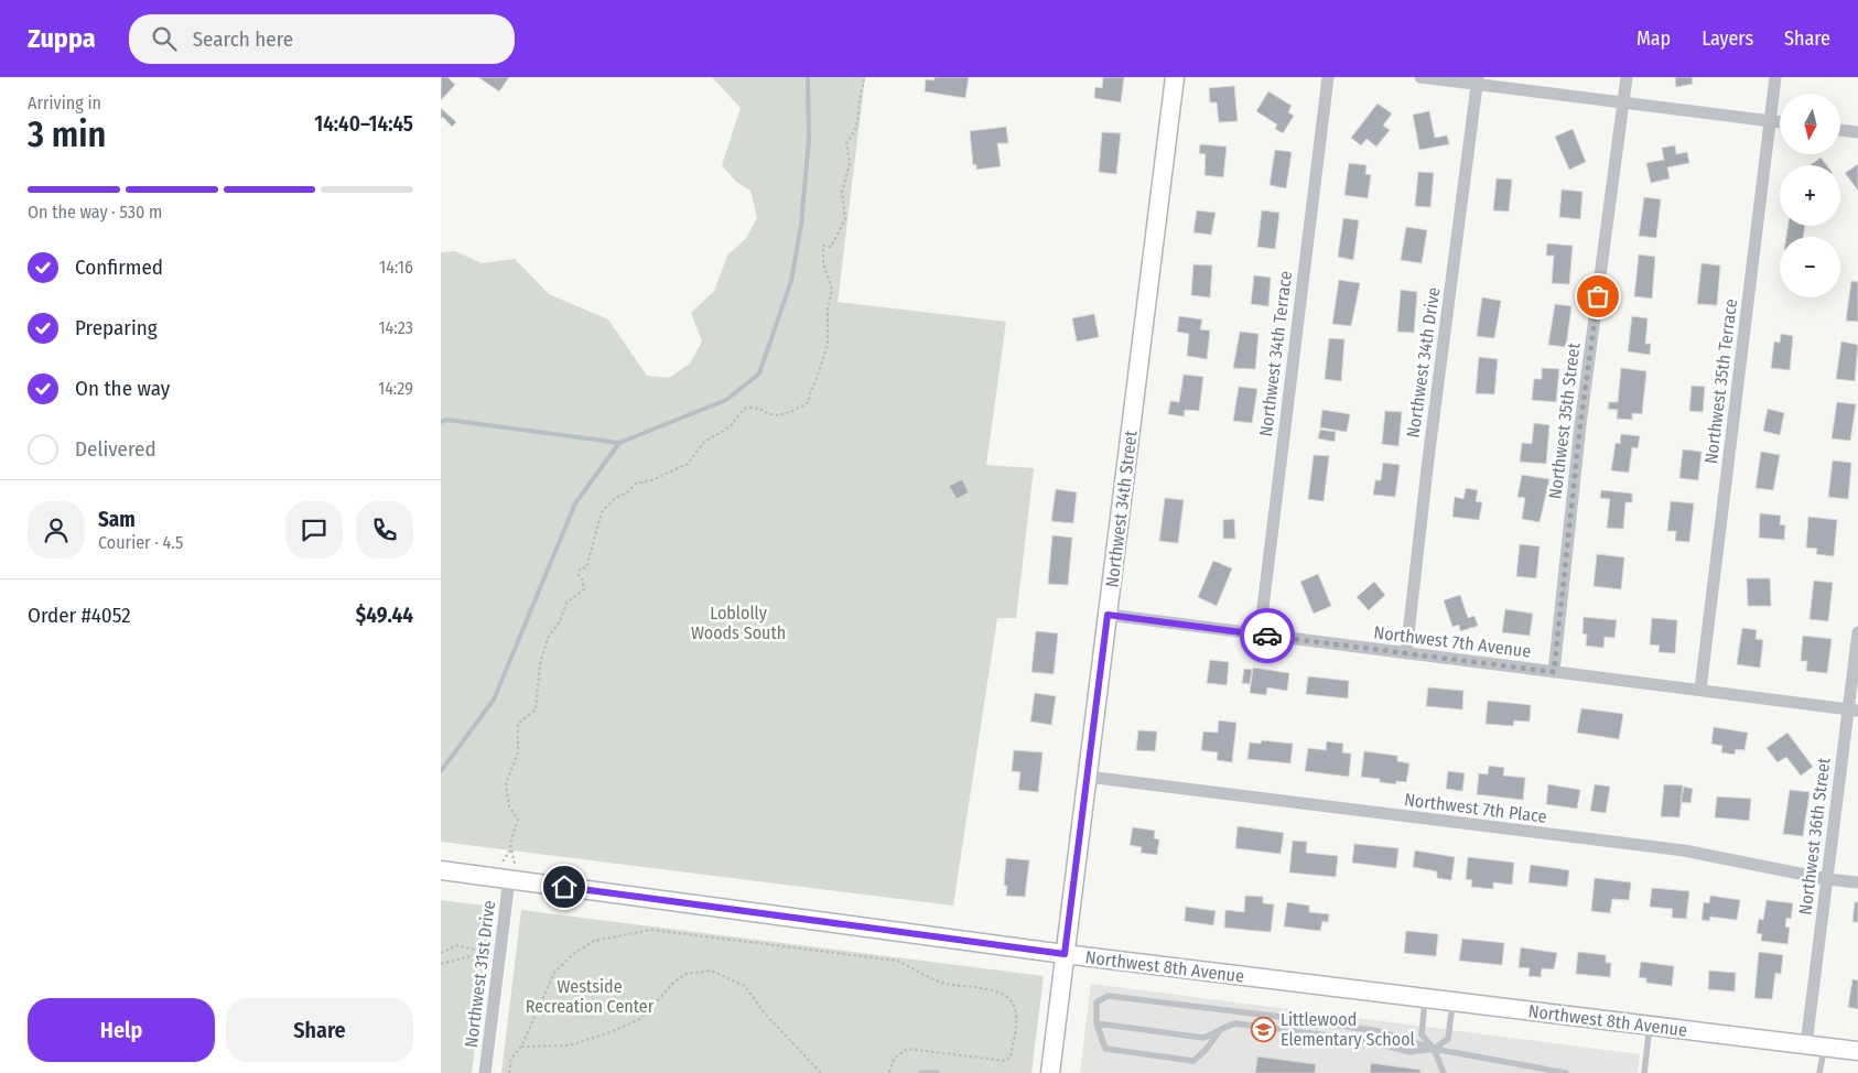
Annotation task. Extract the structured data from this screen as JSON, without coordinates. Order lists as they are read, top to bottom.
{
  "streets": {
    "street": [
      "Northwest 34th Terrace",
      "Northwest 34th Drive",
      "Northwest 35th Terrace",
      "Northwest 35th Street",
      "Northwest 34th Street",
      "Northwest 7th Avenue",
      "Northwest 7th Place",
      "Northwest 36th Street",
      "Northwest 8th Avenue",
      "Northwest 31st Drive"
    ]
  },
  "crossings": [
    ["Northwest 34th Terrace", "Northwest 7th Avenue"],
    ["Northwest 34th Drive", "Northwest 7th Avenue"],
    ["Northwest 35th Terrace", "Northwest 7th Avenue"],
    ["Northwest 35th Street", "Northwest 7th Avenue"],
    ["Northwest 34th Street", "Northwest 7th Avenue"],
    ["Northwest 34th Street", "Northwest 7th Place"],
    ["Northwest 34th Street", "Northwest 8th Avenue"],
    ["Northwest 7th Avenue", "Northwest 36th Street"],
    ["Northwest 7th Place", "Northwest 36th Street"],
    ["Northwest 36th Street", "Northwest 8th Avenue"],
    ["Northwest 8th Avenue", "Northwest 31st Drive"]
  ],
  "parks": ["Loblolly Woods South", "Westside Recreation Center"],
  "places": {
    "school or university": ["Littlewood Elementary School"]
  },
  "north": "bottom",
  "page": {
    "header": "Zuppa",
    "search": "Search here",
    "nav": ["Map", "Layers", "Share"],
    "heading": ["3 min", "Arriving in", "14:40–14:45"],
    "panel": [
      "Sam",
      "Courier · 4.5",
      "Order #4052",
      "$49.44"
    ],
    "map_buttons": ["+", "−"],
    "bar": "On the way · 530 m",
    "list": [
      ["Confirmed", "14:16"],
      ["Preparing", "14:23"],
      ["On the way", "14:29"],
      "Delivered"
    ],
    "buttons": ["Help", "Share"]
  }
}
